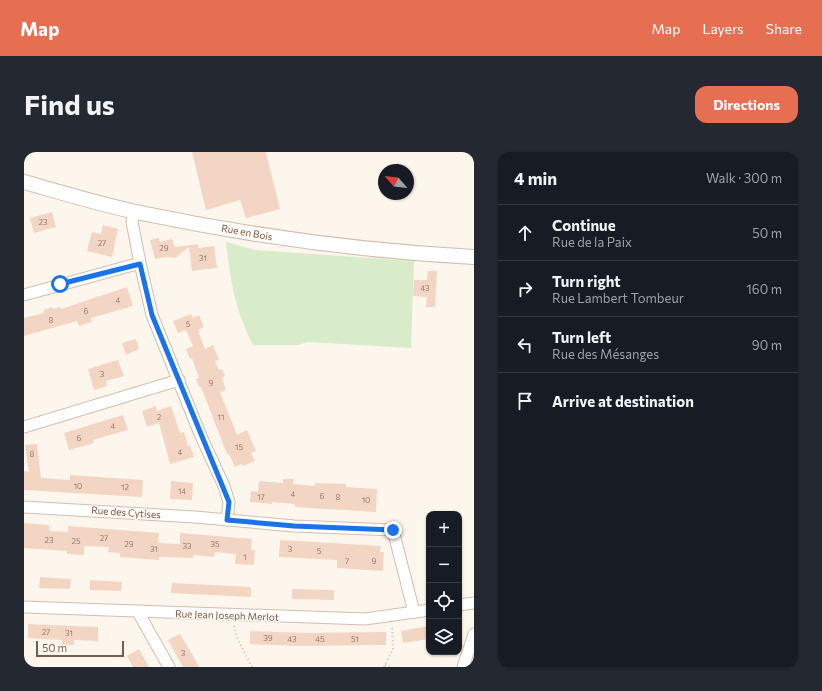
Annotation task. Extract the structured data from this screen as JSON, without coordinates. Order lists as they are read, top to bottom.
{
  "streets": {
    "street": ["Rue en Bois", "Rue des Cytises", "Rue Jean Joseph Merlot"]
  },
  "crossings": [
    ["Rue des Cytises", "Rue Jean Joseph Merlot"]
  ],
  "house_numbers": [
    "23",
    "27",
    "29",
    "31",
    "43",
    "4",
    "6",
    "8",
    "5",
    "3",
    "9",
    "2",
    "11",
    "4",
    "6",
    "15",
    "4",
    "8",
    "10",
    "12",
    "14",
    "4",
    "6",
    "17",
    "8",
    "10",
    "27",
    "23",
    "25",
    "29",
    "35",
    "33",
    "31",
    "3",
    "5",
    "1",
    "7",
    "9",
    "27",
    "31",
    "39",
    "43",
    "45",
    "51",
    "3"
  ],
  "scale_bar": "50 m",
  "north": "top left",
  "page": {
    "header": "Map",
    "nav": ["Map", "Layers", "Share"],
    "buttons": "Directions",
    "title": "Find us",
    "heading": ["4 min", "Walk · 300 m"],
    "list": [
      ["Continue", "Rue de la Paix", "50 m"],
      ["Turn right", "Rue Lambert Tombeur", "160 m"],
      ["Turn left", "Rue des Mésanges", "90 m"],
      "Arrive at destination"
    ],
    "map_buttons": ["+", "−"],
    "scale": "50 m"
  }
}
